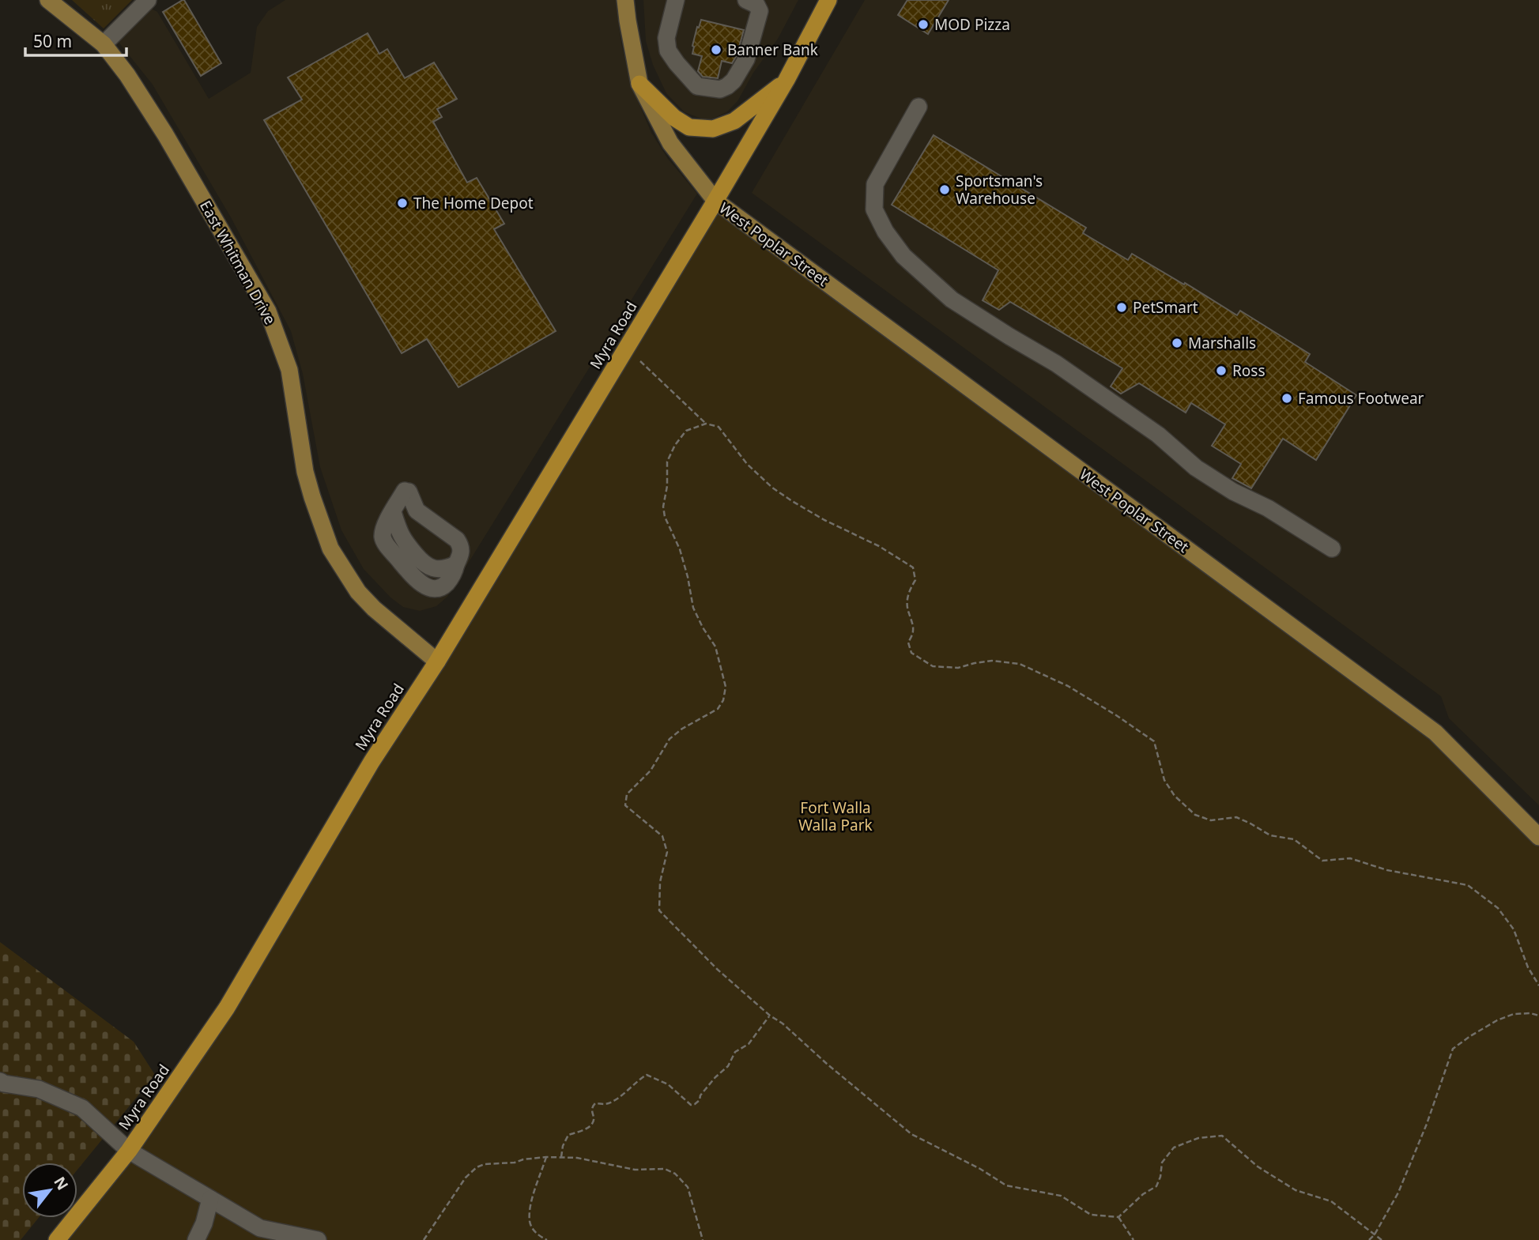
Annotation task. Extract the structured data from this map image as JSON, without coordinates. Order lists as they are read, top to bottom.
{
  "streets": {
    "highway": ["Myra Road"],
    "main road": ["West Poplar Street", "East Whitman Drive"]
  },
  "crossings": [
    ["West Poplar Street", "Myra Road"],
    ["East Whitman Drive", "Myra Road"]
  ],
  "parks": ["Fort Walla Walla Park"],
  "places": [
    "MOD Pizza",
    "Banner Bank",
    "Sportsman's Warehouse",
    "The Home Depot",
    "PetSmart",
    "Marshalls",
    "Ross",
    "Famous Footwear"
  ],
  "scale_bar": "50 m",
  "north": "top right"
}
